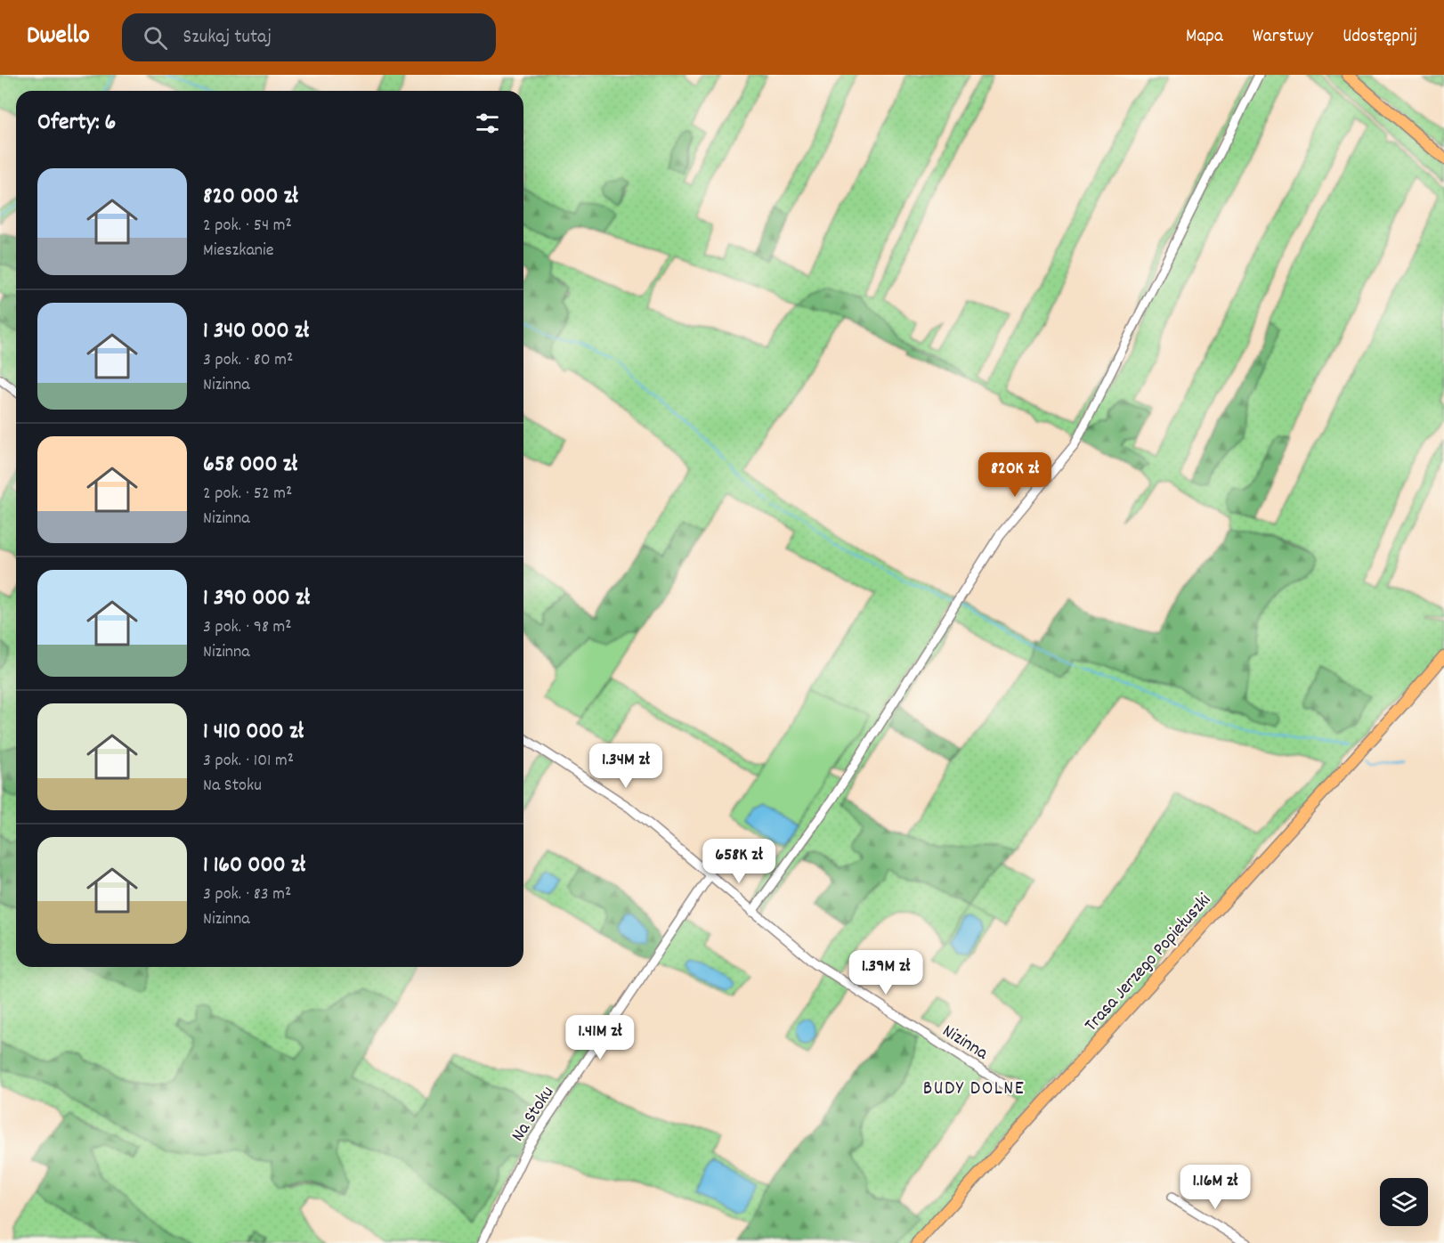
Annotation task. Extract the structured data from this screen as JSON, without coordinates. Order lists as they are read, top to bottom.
{
  "streets": {
    "main road": ["Trasa Jerzego Popiełuszki"],
    "street": ["Nizinna", "Na Stoku"]
  },
  "crossings": [
    ["Nizinna", "Na Stoku"]
  ],
  "districts": ["BUDY DOLNE"],
  "page": {
    "header": "Dwello",
    "search": "Szukaj tutaj",
    "nav": ["Mapa", "Warstwy", "Udostępnij"],
    "heading": "Oferty: 6",
    "list": [
      {
        "name": "820 000 zł",
        "note": "2 pok. · 54 m² · Mieszkanie"
      },
      {
        "name": "1 340 000 zł",
        "note": "3 pok. · 80 m² · Nizinna"
      },
      {
        "name": "658 000 zł",
        "note": "2 pok. · 52 m² · Nizinna"
      },
      {
        "name": "1 390 000 zł",
        "note": "3 pok. · 98 m² · Nizinna"
      },
      {
        "name": "1 410 000 zł",
        "note": "3 pok. · 101 m² · Na Stoku"
      },
      {
        "name": "1 160 000 zł",
        "note": "3 pok. · 83 m² · Nizinna"
      }
    ],
    "price": [
      "820K zł",
      "1.34M zł",
      "658K zł",
      "1.39M zł",
      "1.41M zł",
      "1.16M zł"
    ]
  }
}
